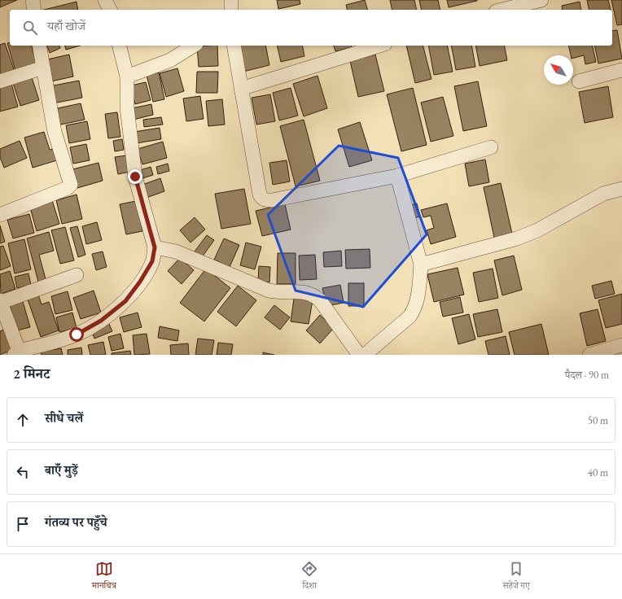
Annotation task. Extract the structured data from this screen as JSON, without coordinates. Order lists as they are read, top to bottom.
{
  "north": "top left",
  "page": {
    "search": "यहाँ खोजें",
    "heading": ["2 मिनट", "पैदल · 90 m"],
    "list": [
      ["सीधे चलें", "50 m"],
      ["बाएँ मुड़ें", "40 m"],
      "गंतव्य पर पहुँचे"
    ],
    "nav": ["मानचित्र", "दिशा", "सहेजे गए"]
  }
}
